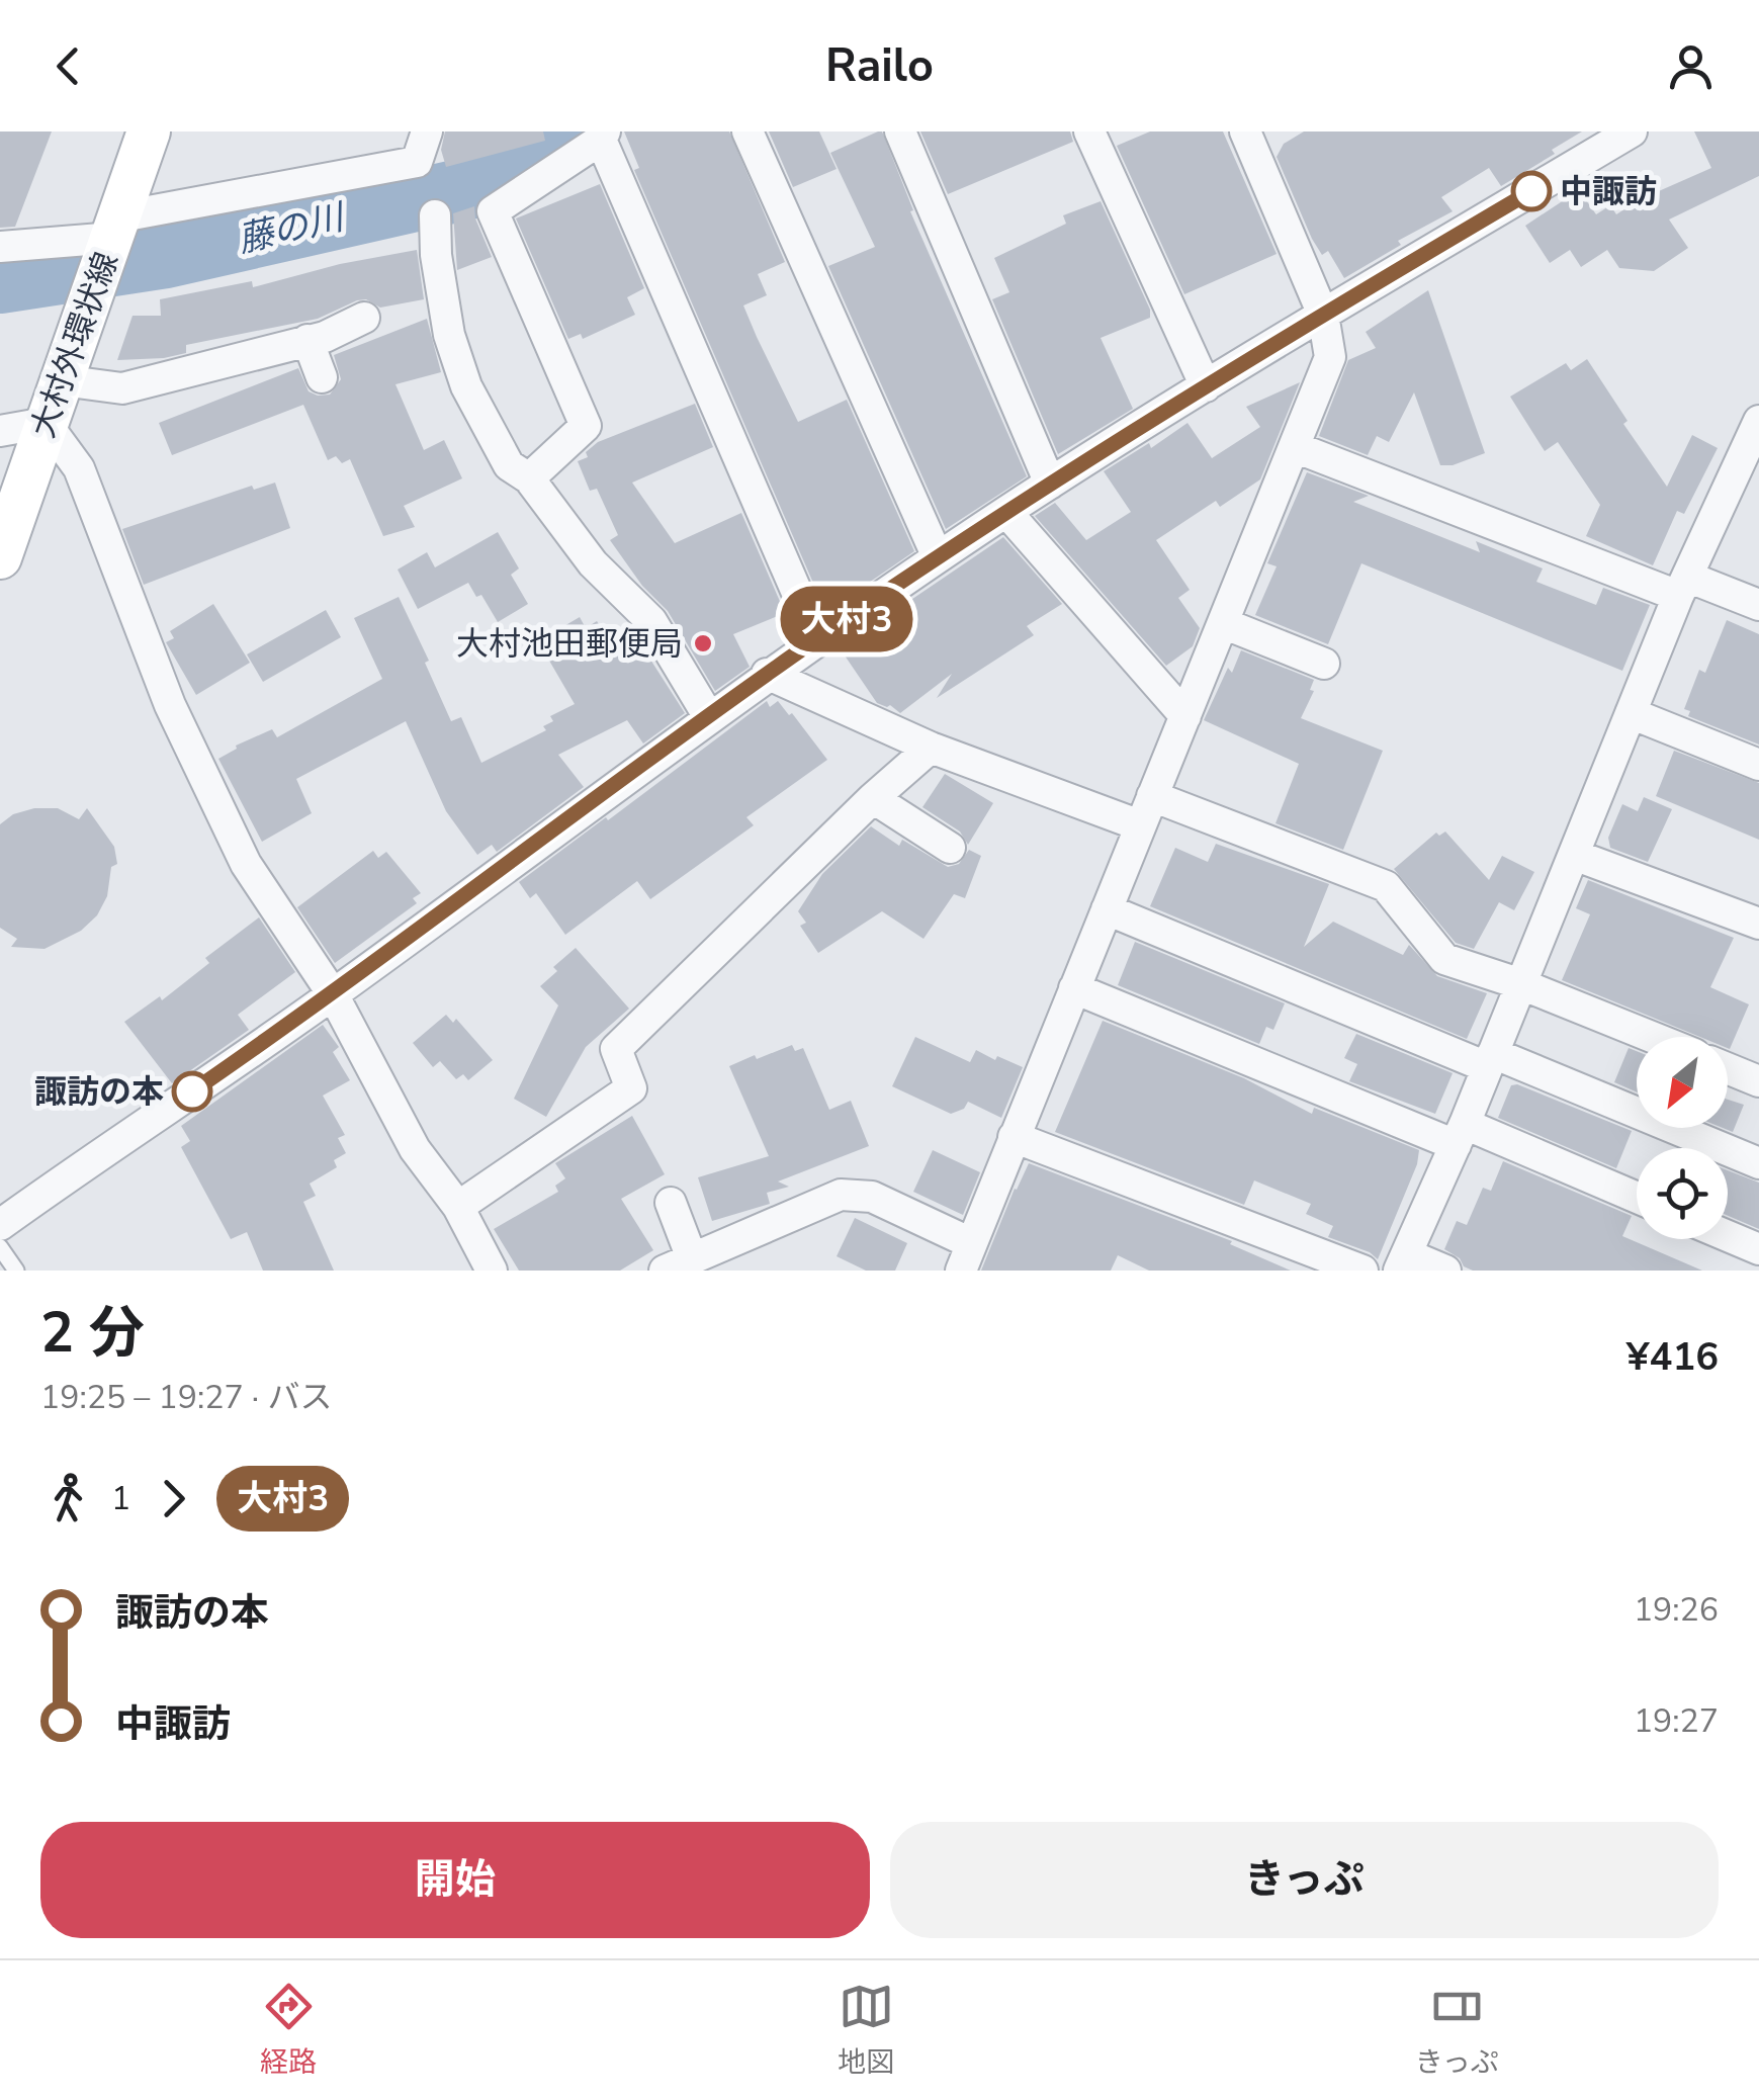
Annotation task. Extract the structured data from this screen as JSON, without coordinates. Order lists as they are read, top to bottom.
{
  "streets": {
    "main road": ["大村外環状線"]
  },
  "water": ["藤の川"],
  "places": ["中諏訪", "大村池田郵便局", "諏訪の本"],
  "lines": ["bus line 大村3"],
  "north": "bottom left",
  "page": {
    "header": "Railo",
    "on_map": "大村3",
    "heading": ["2 分", "19:25 – 19:27 · バス", "¥416"],
    "legs": ["1", "大村3"],
    "list": [
      {
        "name": "諏訪の本",
        "value": "19:26"
      },
      {
        "name": "中諏訪",
        "value": "19:27"
      }
    ],
    "buttons": ["開始", "きっぷ"],
    "tabs": ["経路", "地図", "きっぷ"]
  }
}
